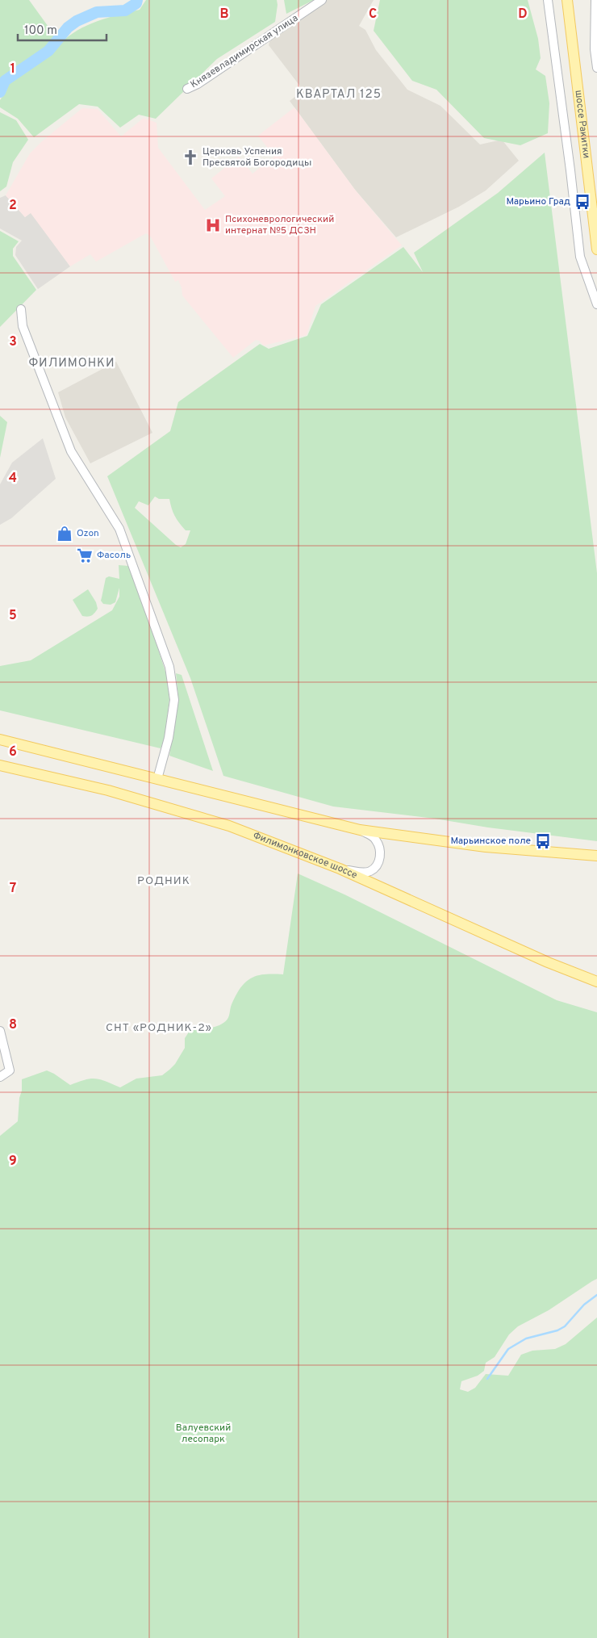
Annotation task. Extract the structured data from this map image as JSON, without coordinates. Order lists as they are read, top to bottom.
{
  "streets": {
    "main road": ["шоссе Ракитки", "Филимонковское шоссе"],
    "street": ["Князевладимирская улица"]
  },
  "districts": [
    "КВАРТАЛ 125",
    "ФИЛИМОНКИ",
    "РОДНИК",
    "СНТ «РОДНИК-2»"
  ],
  "parks": ["Валуевский лесопарк"],
  "places": {
    "church": ["Церковь Успения Пресвятой Богородицы"],
    "bus stop": ["Марьино Град", "Марьинское поле"],
    "hospital": ["Психоневрологический интернат №5 ДСЗН"],
    "shop": ["Ozon"],
    "supermarket": ["Фасоль"]
  },
  "scale_bar": "100 m",
  "grid": {
    "columns": ["B", "C", "D"],
    "rows": [
      "1",
      "2",
      "3",
      "4",
      "5",
      "6",
      "7",
      "8",
      "9"
    ]
  }
}
